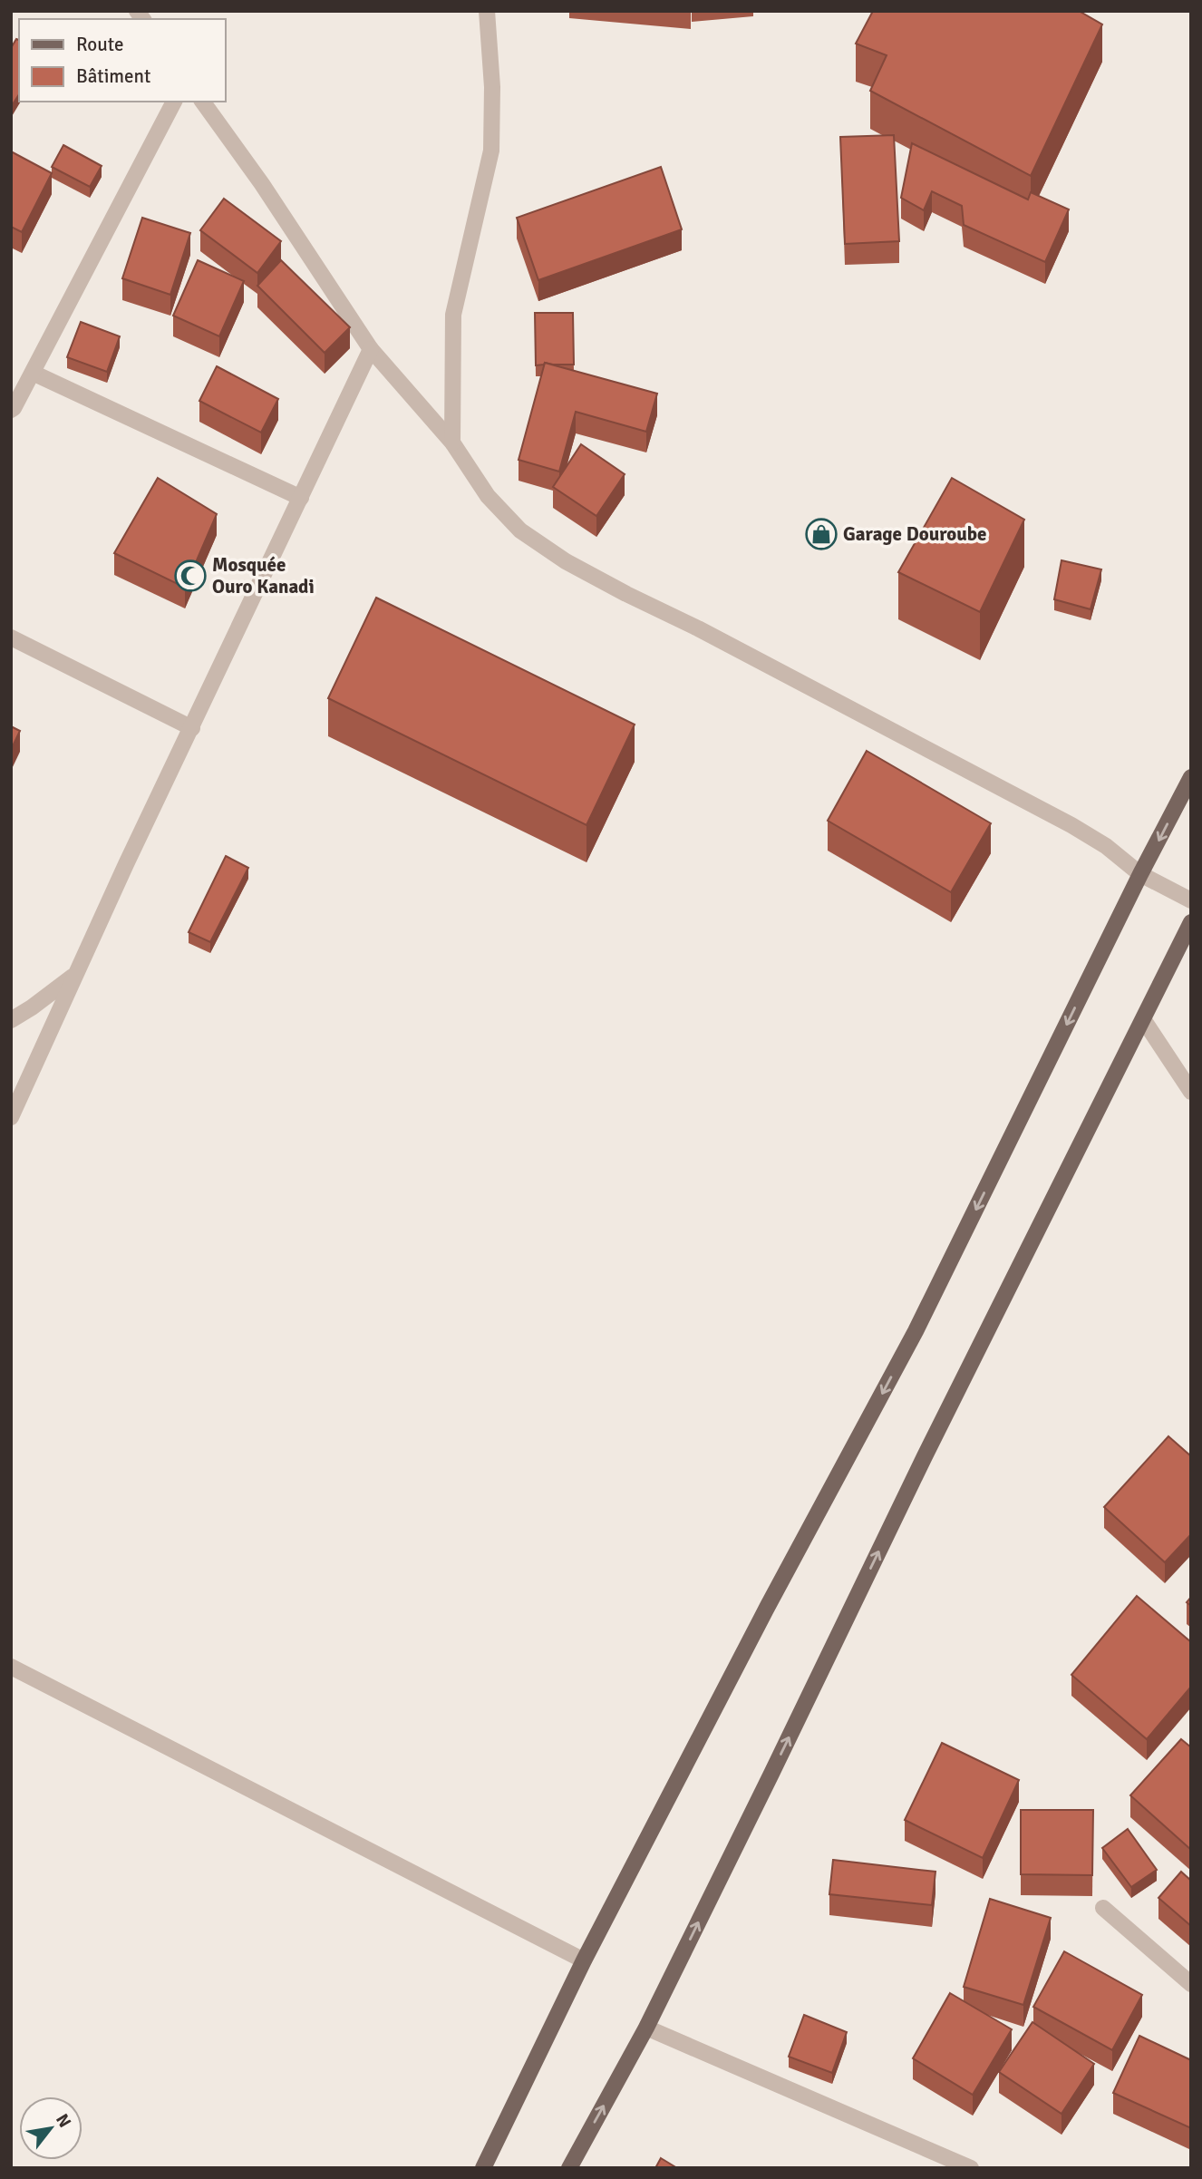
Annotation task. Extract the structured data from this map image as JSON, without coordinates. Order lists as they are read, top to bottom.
{
  "places": {
    "shop": ["Garage Douroube"],
    "mosque": ["Mosquée Ouro Kanadi"]
  },
  "legend": ["Route", "Bâtiment"],
  "north": "top right"
}
